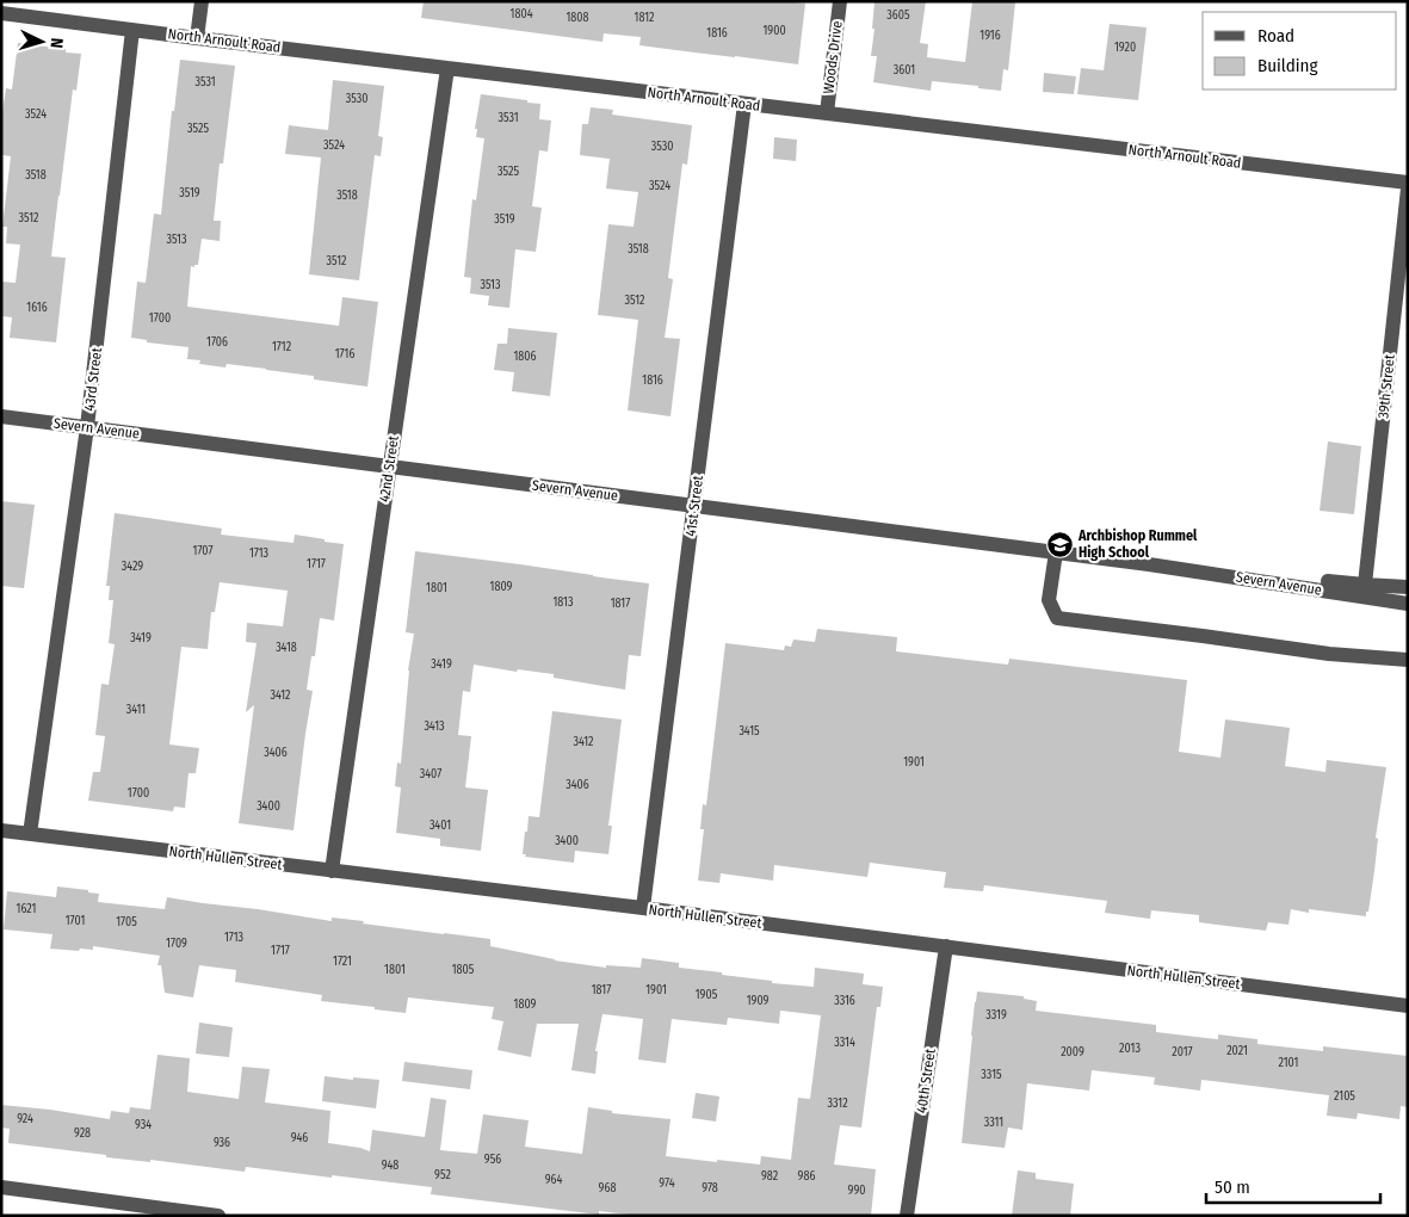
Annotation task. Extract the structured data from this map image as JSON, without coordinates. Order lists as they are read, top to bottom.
{
  "streets": {
    "street": [
      "North Arnoult Road",
      "Woods Drive",
      "43rd Street",
      "39th Street",
      "Severn Avenue",
      "42nd Street",
      "41st Street",
      "North Hullen Street",
      "40th Street"
    ]
  },
  "crossings": [
    ["North Arnoult Road", "Woods Drive"],
    ["North Arnoult Road", "43rd Street"],
    ["North Arnoult Road", "42nd Street"],
    ["North Arnoult Road", "41st Street"],
    ["43rd Street", "Severn Avenue"],
    ["43rd Street", "North Hullen Street"],
    ["39th Street", "Severn Avenue"],
    ["Severn Avenue", "42nd Street"],
    ["Severn Avenue", "41st Street"],
    ["42nd Street", "North Hullen Street"],
    ["41st Street", "North Hullen Street"],
    ["North Hullen Street", "40th Street"]
  ],
  "places": {
    "school or university": ["Archbishop Rummel High School"]
  },
  "house_numbers": [
    "1804",
    "3605",
    "1808",
    "1812",
    "1900",
    "1816",
    "1916",
    "1920",
    "3601",
    "3531",
    "3530",
    "3524",
    "3531",
    "3525",
    "3524",
    "3530",
    "3525",
    "3518",
    "3524",
    "3519",
    "3518",
    "3512",
    "3519",
    "3513",
    "3518",
    "3512",
    "3513",
    "3512",
    "1616",
    "1700",
    "1706",
    "1712",
    "1716",
    "1806",
    "1816",
    "1707",
    "1713",
    "1717",
    "3429",
    "1809",
    "1801",
    "1813",
    "1817",
    "3419",
    "3418",
    "3419",
    "3412",
    "3411",
    "3413",
    "3415",
    "3412",
    "3406",
    "1901",
    "3407",
    "3406",
    "1700",
    "3400",
    "3401",
    "3400",
    "1621",
    "1701",
    "1705",
    "1713",
    "1709",
    "1717",
    "1721",
    "1801",
    "1805",
    "1817",
    "1901",
    "1905",
    "1909",
    "3316",
    "1809",
    "3319",
    "3314",
    "2013",
    "2021",
    "2009",
    "2017",
    "2101",
    "3315",
    "2105",
    "3312",
    "924",
    "3311",
    "934",
    "928",
    "946",
    "936",
    "956",
    "948",
    "952",
    "982",
    "986",
    "964",
    "974",
    "968",
    "978",
    "990"
  ],
  "legend": ["Road", "Building"],
  "scale_bar": "50 m",
  "north": "right"
}
